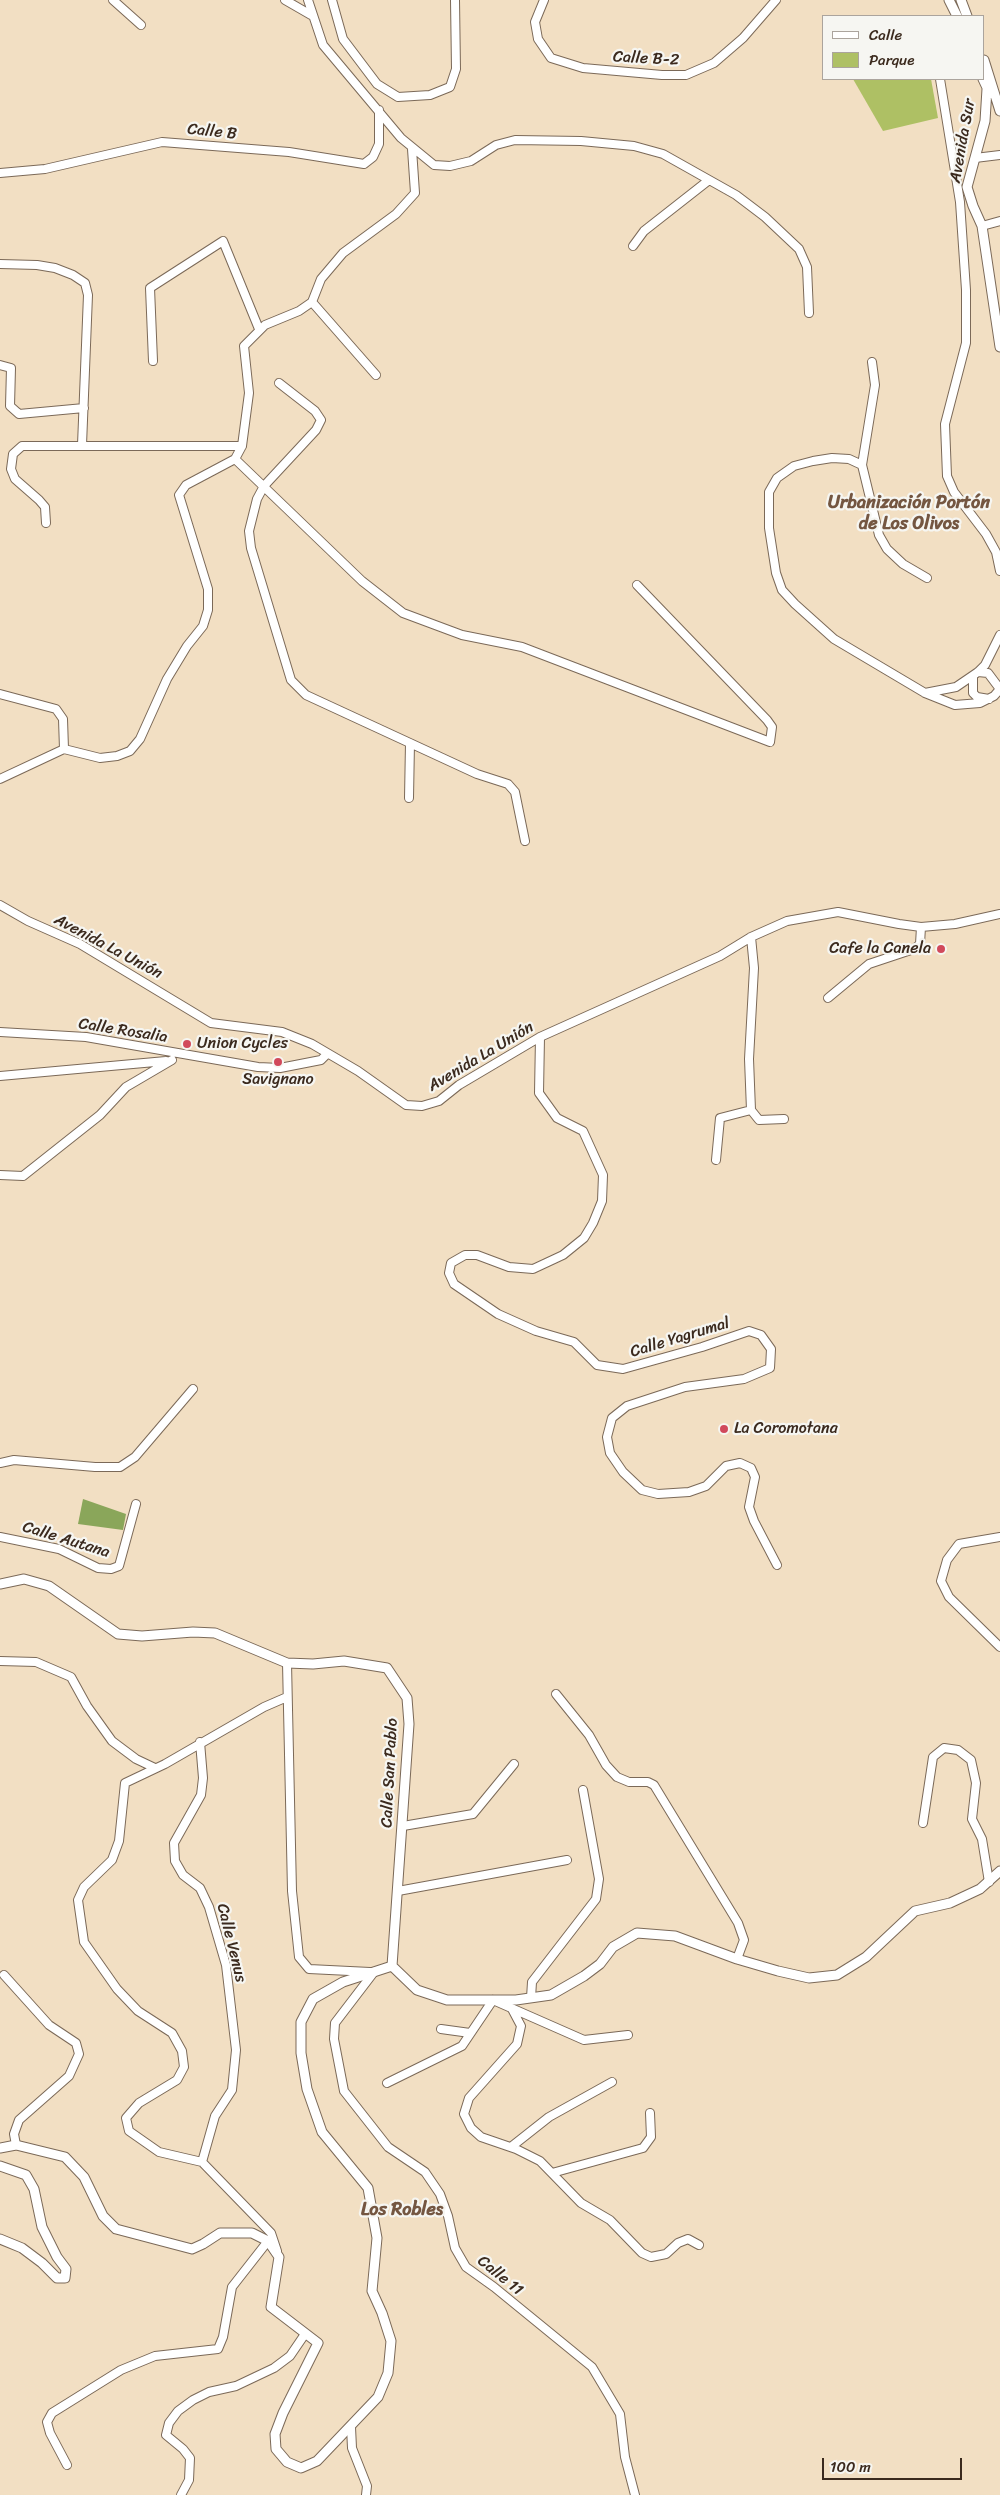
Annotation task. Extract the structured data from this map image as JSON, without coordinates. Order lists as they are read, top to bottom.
{
  "streets": {
    "street": [
      "Calle B-2",
      "Calle B",
      "Avenida Sur",
      "Avenida La Unión",
      "Calle Rosalia",
      "Calle Yagrumal",
      "Calle Autana",
      "Calle San Pablo",
      "Calle Venus",
      "Calle 11"
    ]
  },
  "crossings": [
    ["Avenida La Unión", "Calle Rosalia"],
    ["Avenida La Unión", "Calle Yagrumal"]
  ],
  "districts": ["Urbanización Portón de Los Olivos", "Los Robles"],
  "places": [
    "Cafe la Canela",
    "Union Cycles",
    "Savignano",
    "La Coromotana"
  ],
  "legend": ["Calle", "Parque"],
  "scale_bar": "100 m"
}
